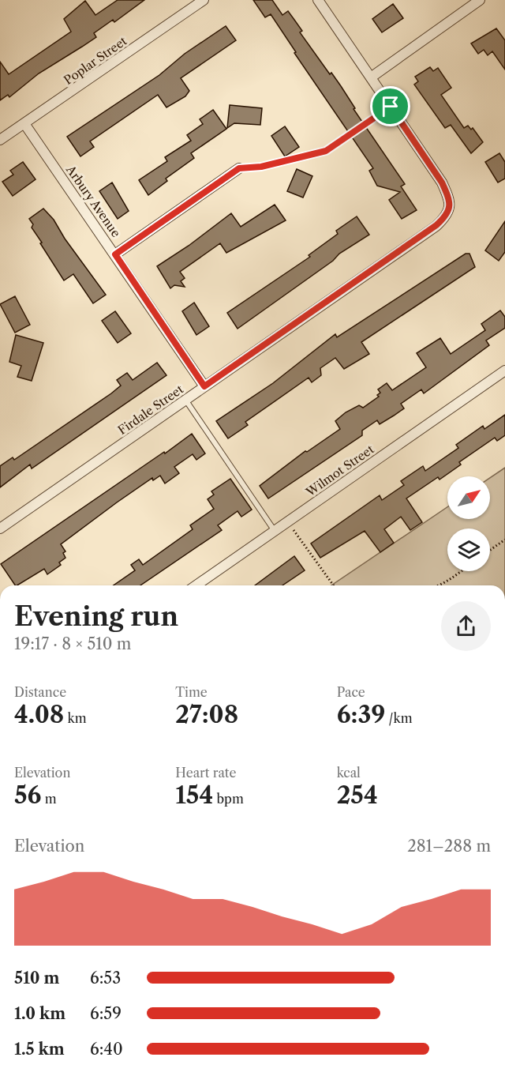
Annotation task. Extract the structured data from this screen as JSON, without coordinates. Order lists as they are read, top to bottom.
{
  "streets": {
    "street": [
      "Poplar Street",
      "Arbury Avenue",
      "Firdale Street",
      "Wilmot Street"
    ]
  },
  "crossings": [
    ["Poplar Street", "Arbury Avenue"],
    ["Arbury Avenue", "Firdale Street"]
  ],
  "north": "top right",
  "page": {
    "heading": ["Evening run", "19:17 · 8 × 510 m"],
    "stats": [
      ["Distance", "4.08 km"],
      ["Time", "27:08"],
      ["Pace", "6:39 /km"],
      ["Elevation", "56 m"],
      ["Heart rate", "154 bpm"],
      ["kcal", "254"]
    ],
    "chart": ["Elevation", "281–288 m"],
    "list": [
      {
        "name": "510 m",
        "note": "6:53"
      },
      {
        "name": "1.0 km",
        "note": "6:59"
      },
      {
        "name": "1.5 km",
        "note": "6:40"
      }
    ]
  }
}
